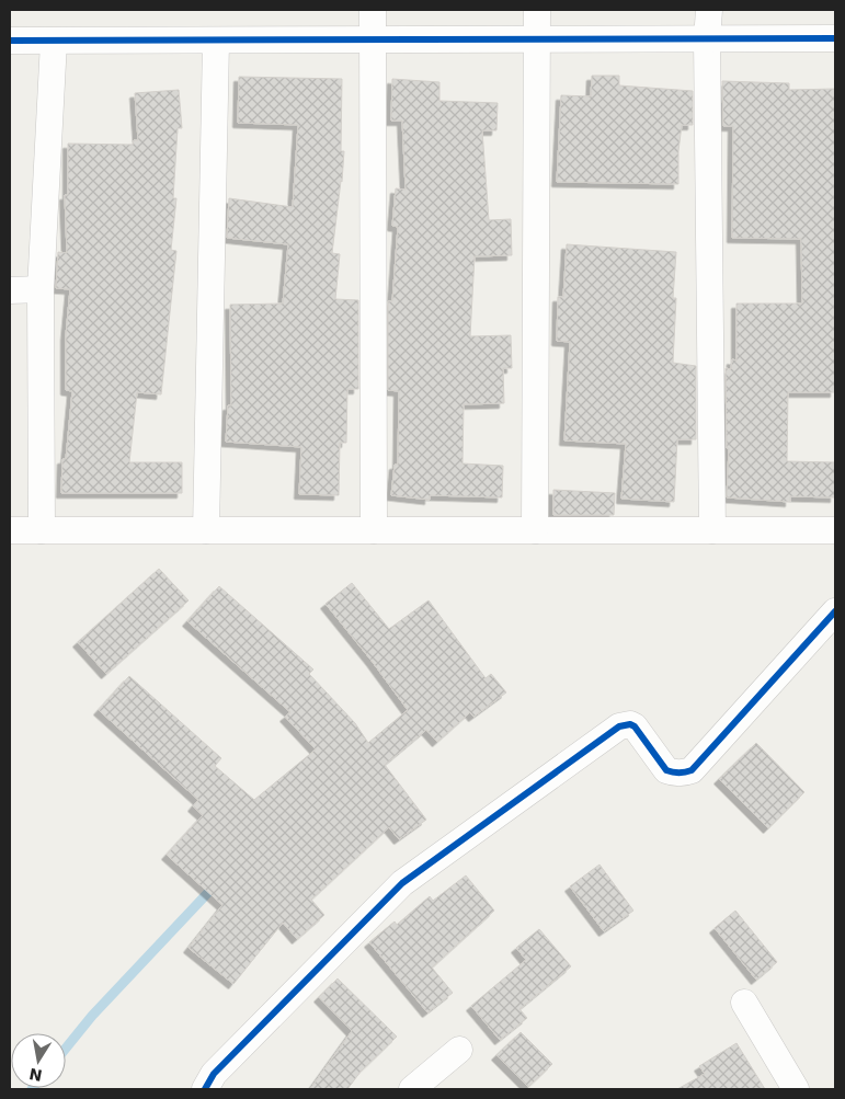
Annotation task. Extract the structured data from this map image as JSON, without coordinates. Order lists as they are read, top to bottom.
{
  "north": "bottom"
}
